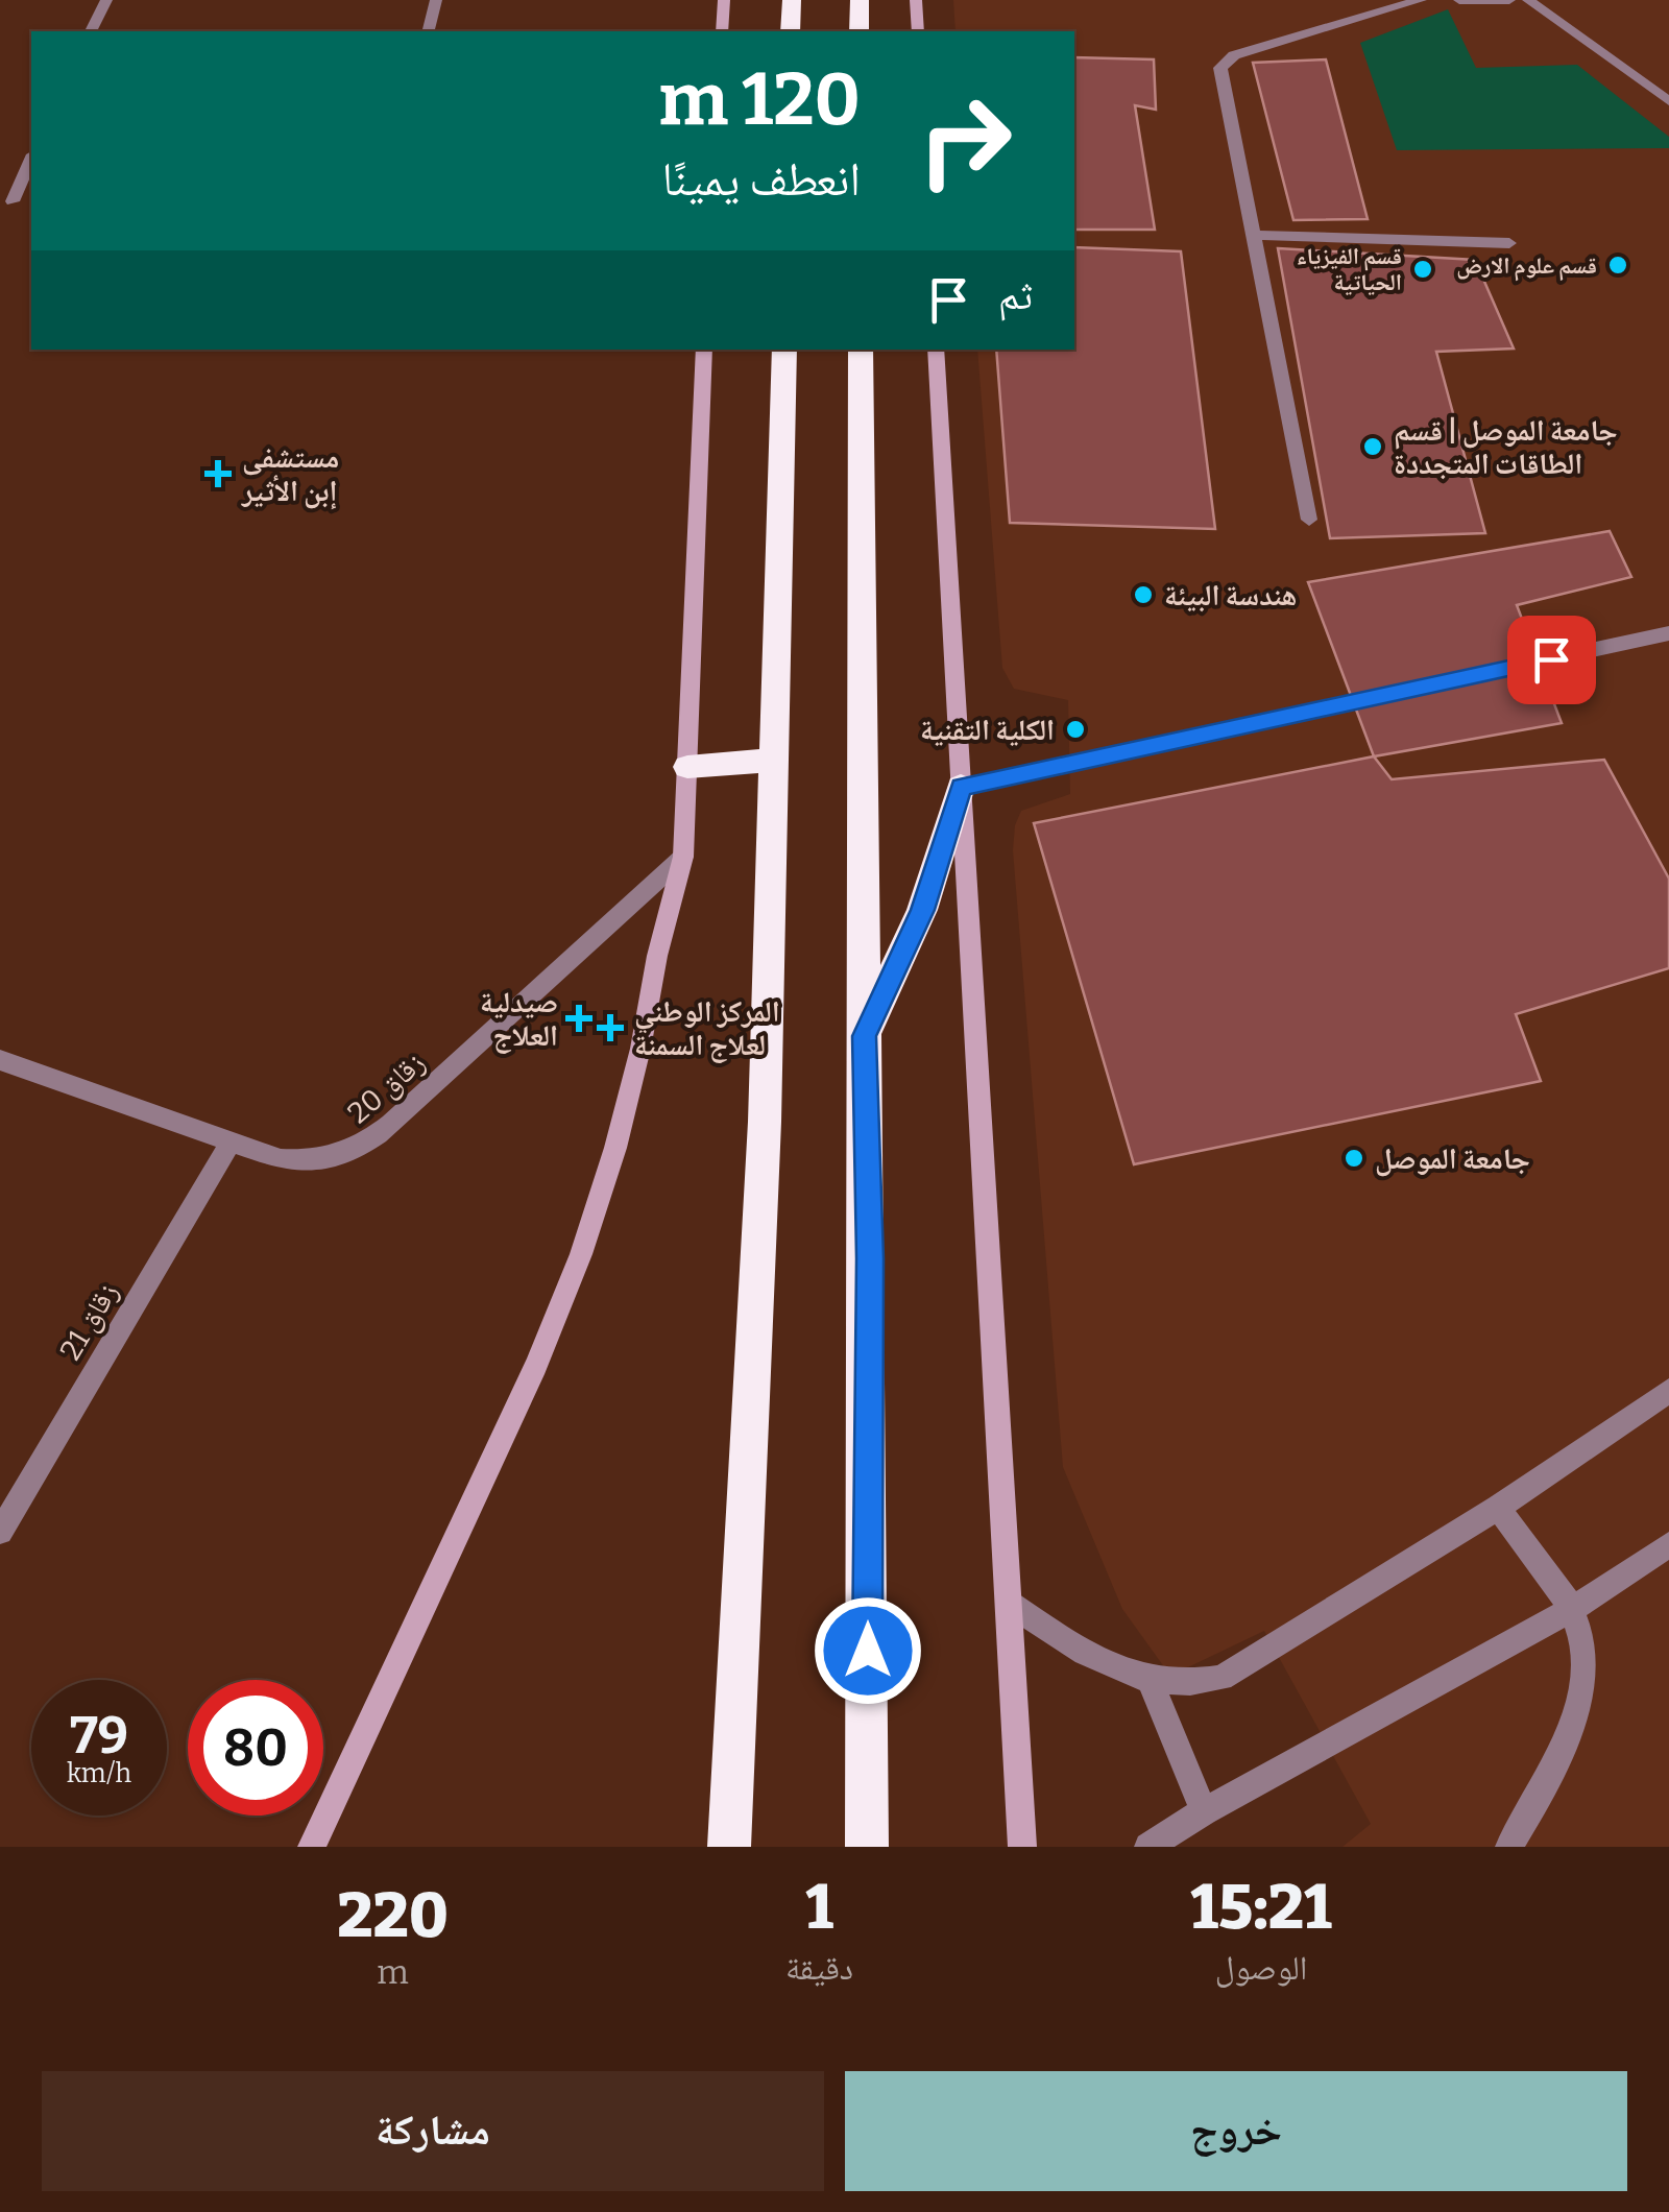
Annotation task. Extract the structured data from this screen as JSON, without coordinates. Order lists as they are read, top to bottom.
{
  "streets": {
    "street": ["زقاق 20", "زقاق 21"]
  },
  "crossings": [
    ["زقاق 20", "زقاق 21"]
  ],
  "places": {
    "other": [
      "قسم علوم الارض",
      "قسم الفيزياء الحياتية",
      "جامعة الموصل | قسم الطاقات المتجددة",
      "هندسة البيئة",
      "الكلية التقنية",
      "جامعة الموصل"
    ],
    "health": ["مستشفى إبن الأثير", "صيدلية العلاج", "المركز الوطني لعلاج السمنة"]
  },
  "page": {
    "turn": ["120 m", "انعطف يمينًا"],
    "then": "ثم",
    "speed": "79 km/h",
    "limit": "80",
    "eta": [
      "15:21",
      "الوصول",
      "1",
      "دقيقة",
      "220",
      "m"
    ],
    "buttons": ["خروج", "مشاركة"]
  }
}
